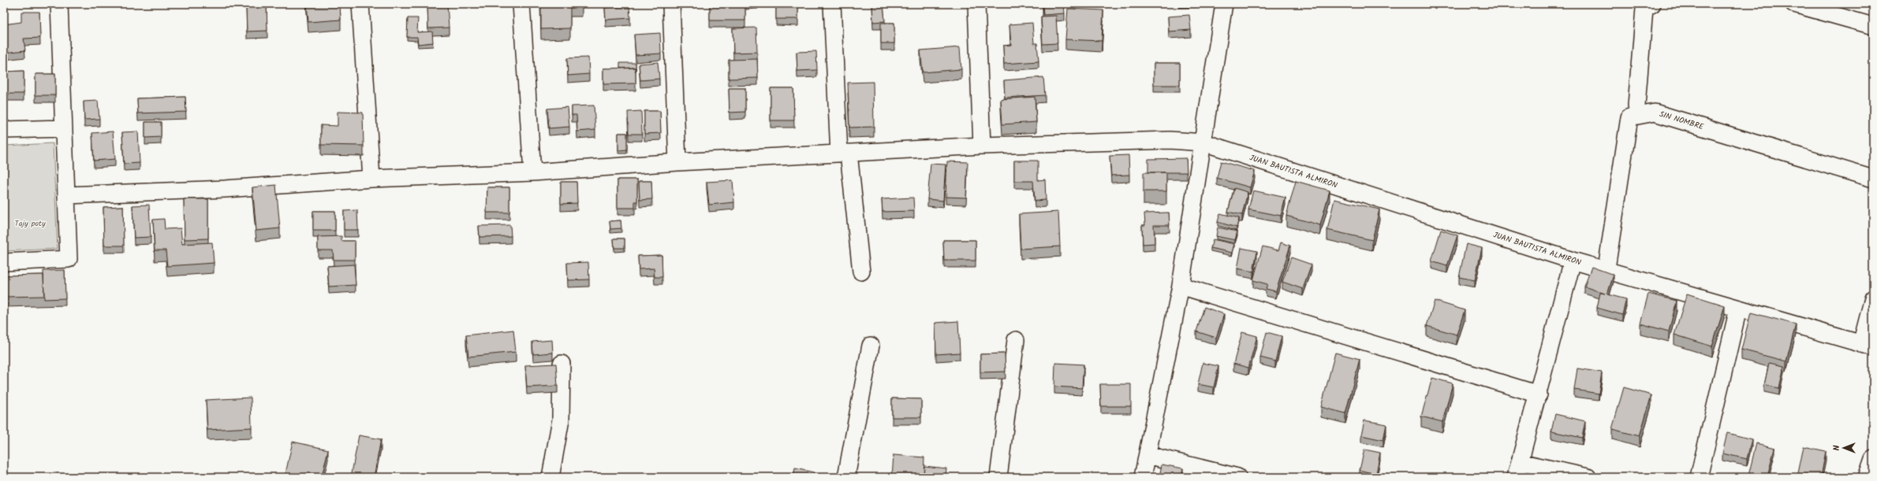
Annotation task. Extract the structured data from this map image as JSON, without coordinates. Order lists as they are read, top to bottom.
{
  "streets": {
    "street": ["SIN NOMBRE", "JUAN BAUTISTA ALMIRON"]
  },
  "parks": ["Tajy poty"],
  "north": "left"
}
